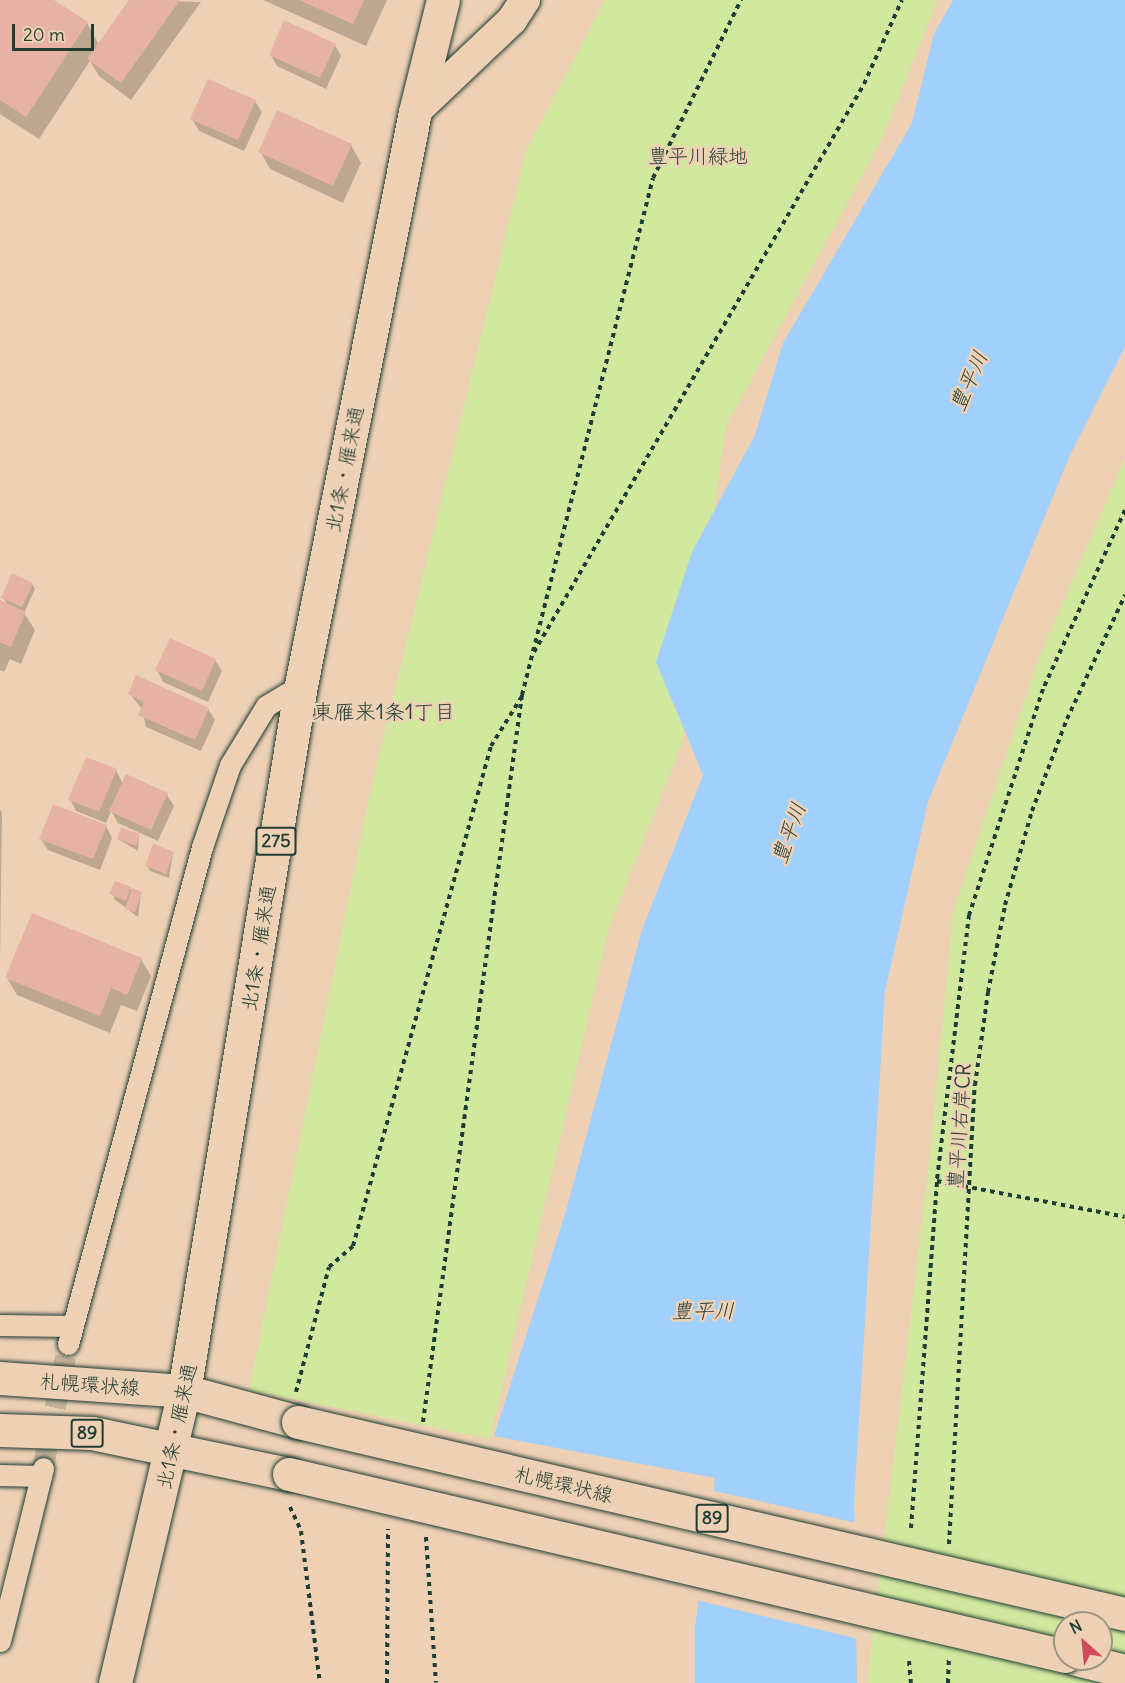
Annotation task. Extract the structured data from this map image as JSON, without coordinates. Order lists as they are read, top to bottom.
{
  "streets": {
    "main road": [
      "北1条・雁来通",
      "275",
      "札幌環状線",
      "89"
    ],
    "path": ["豊平川右岸CR"]
  },
  "crossings": [
    ["北1条・雁来通", "札幌環状線"],
    ["北1条・雁来通", "89"]
  ],
  "districts": ["東雁来1条1丁目"],
  "water": ["豊平川"],
  "parks": ["豊平川緑地"],
  "scale_bar": "20 m",
  "north": "top left"
}
